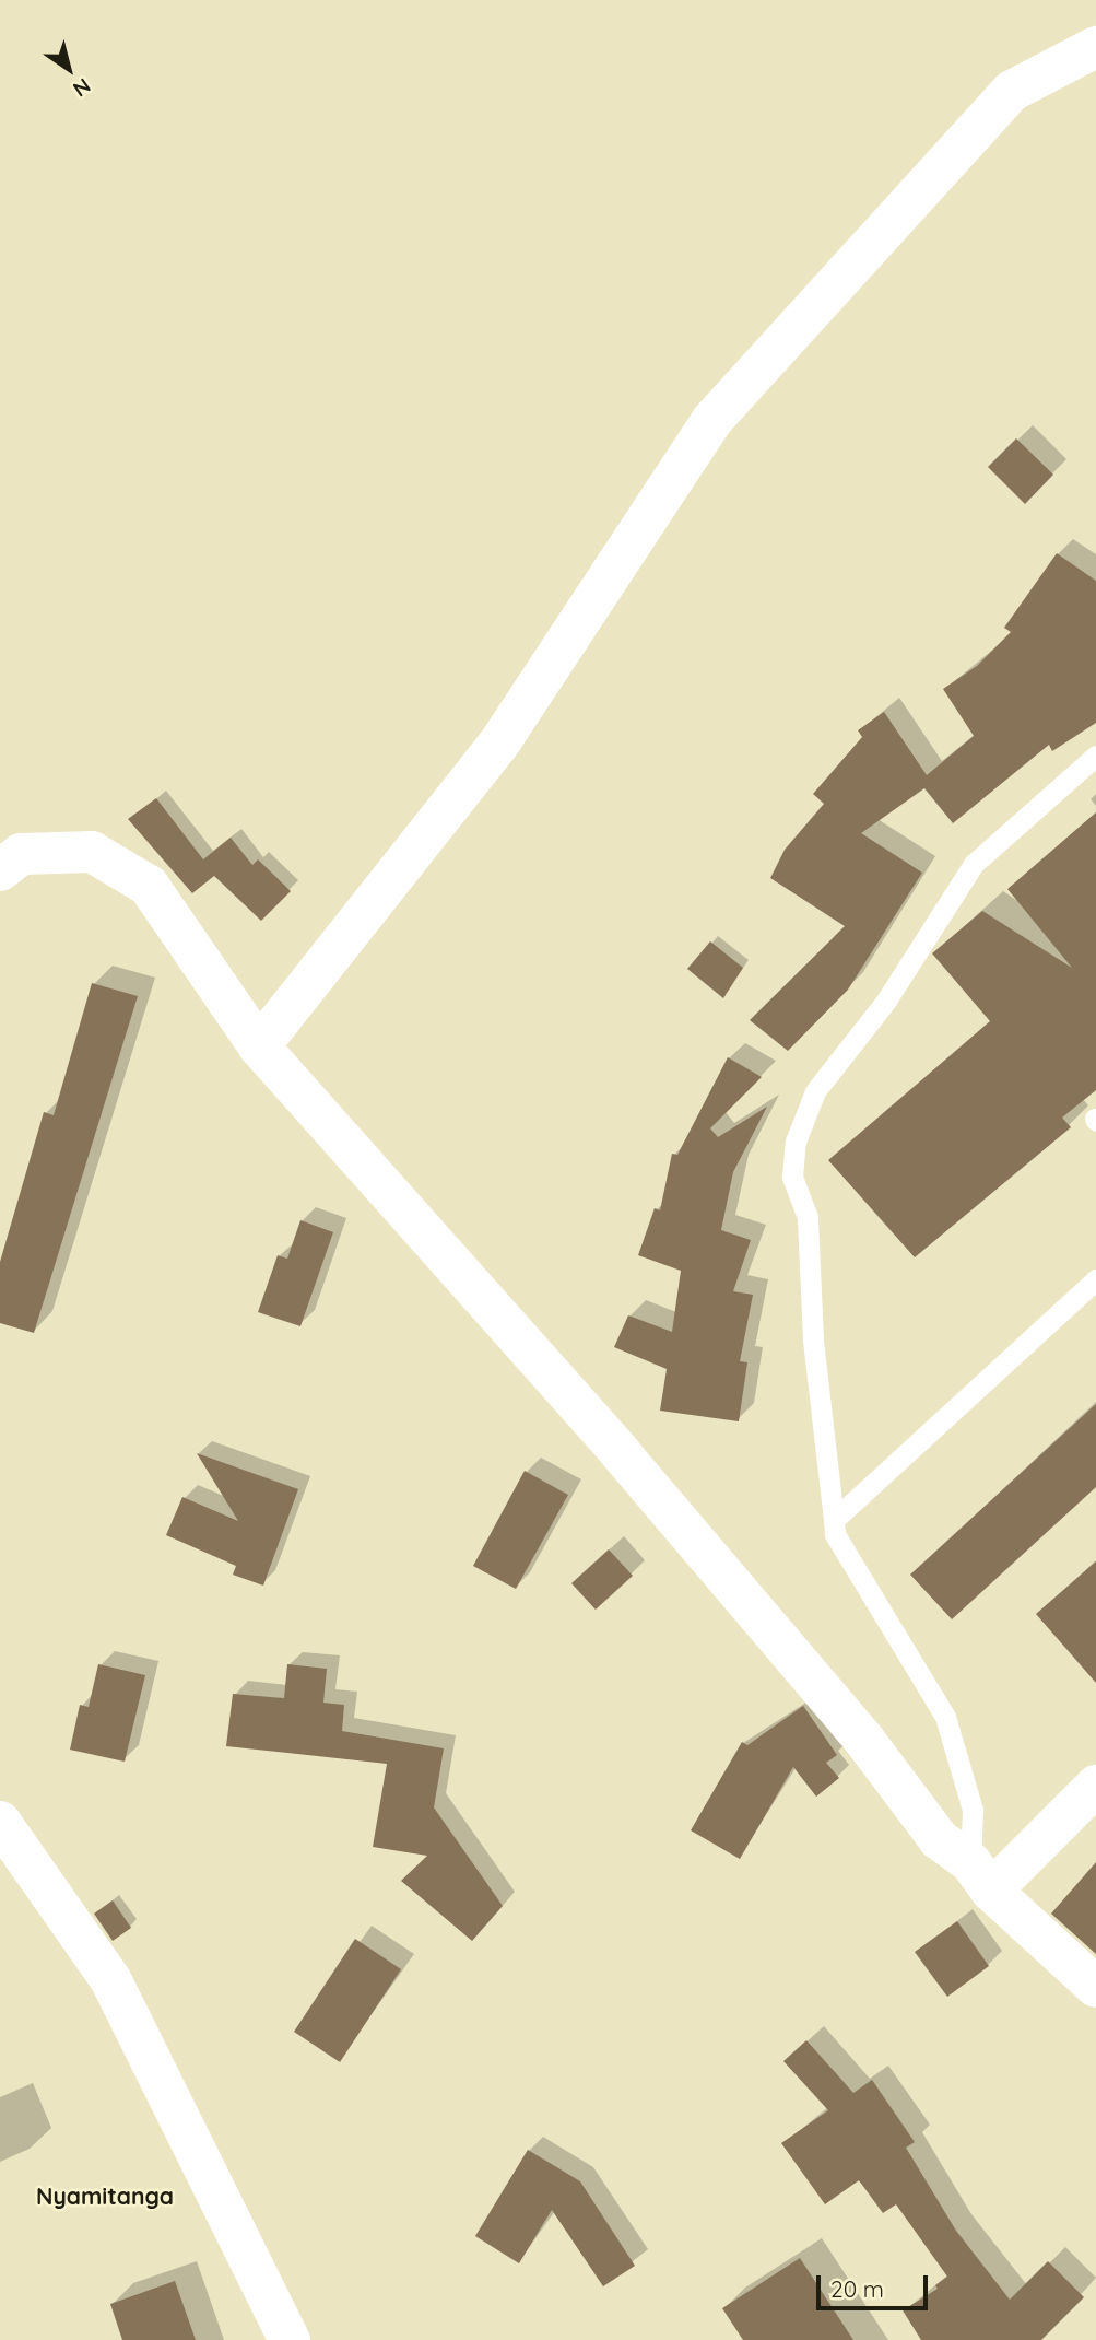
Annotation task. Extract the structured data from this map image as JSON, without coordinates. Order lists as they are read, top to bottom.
{
  "districts": ["Nyamitanga"],
  "scale_bar": "20 m",
  "north": "bottom right"
}
